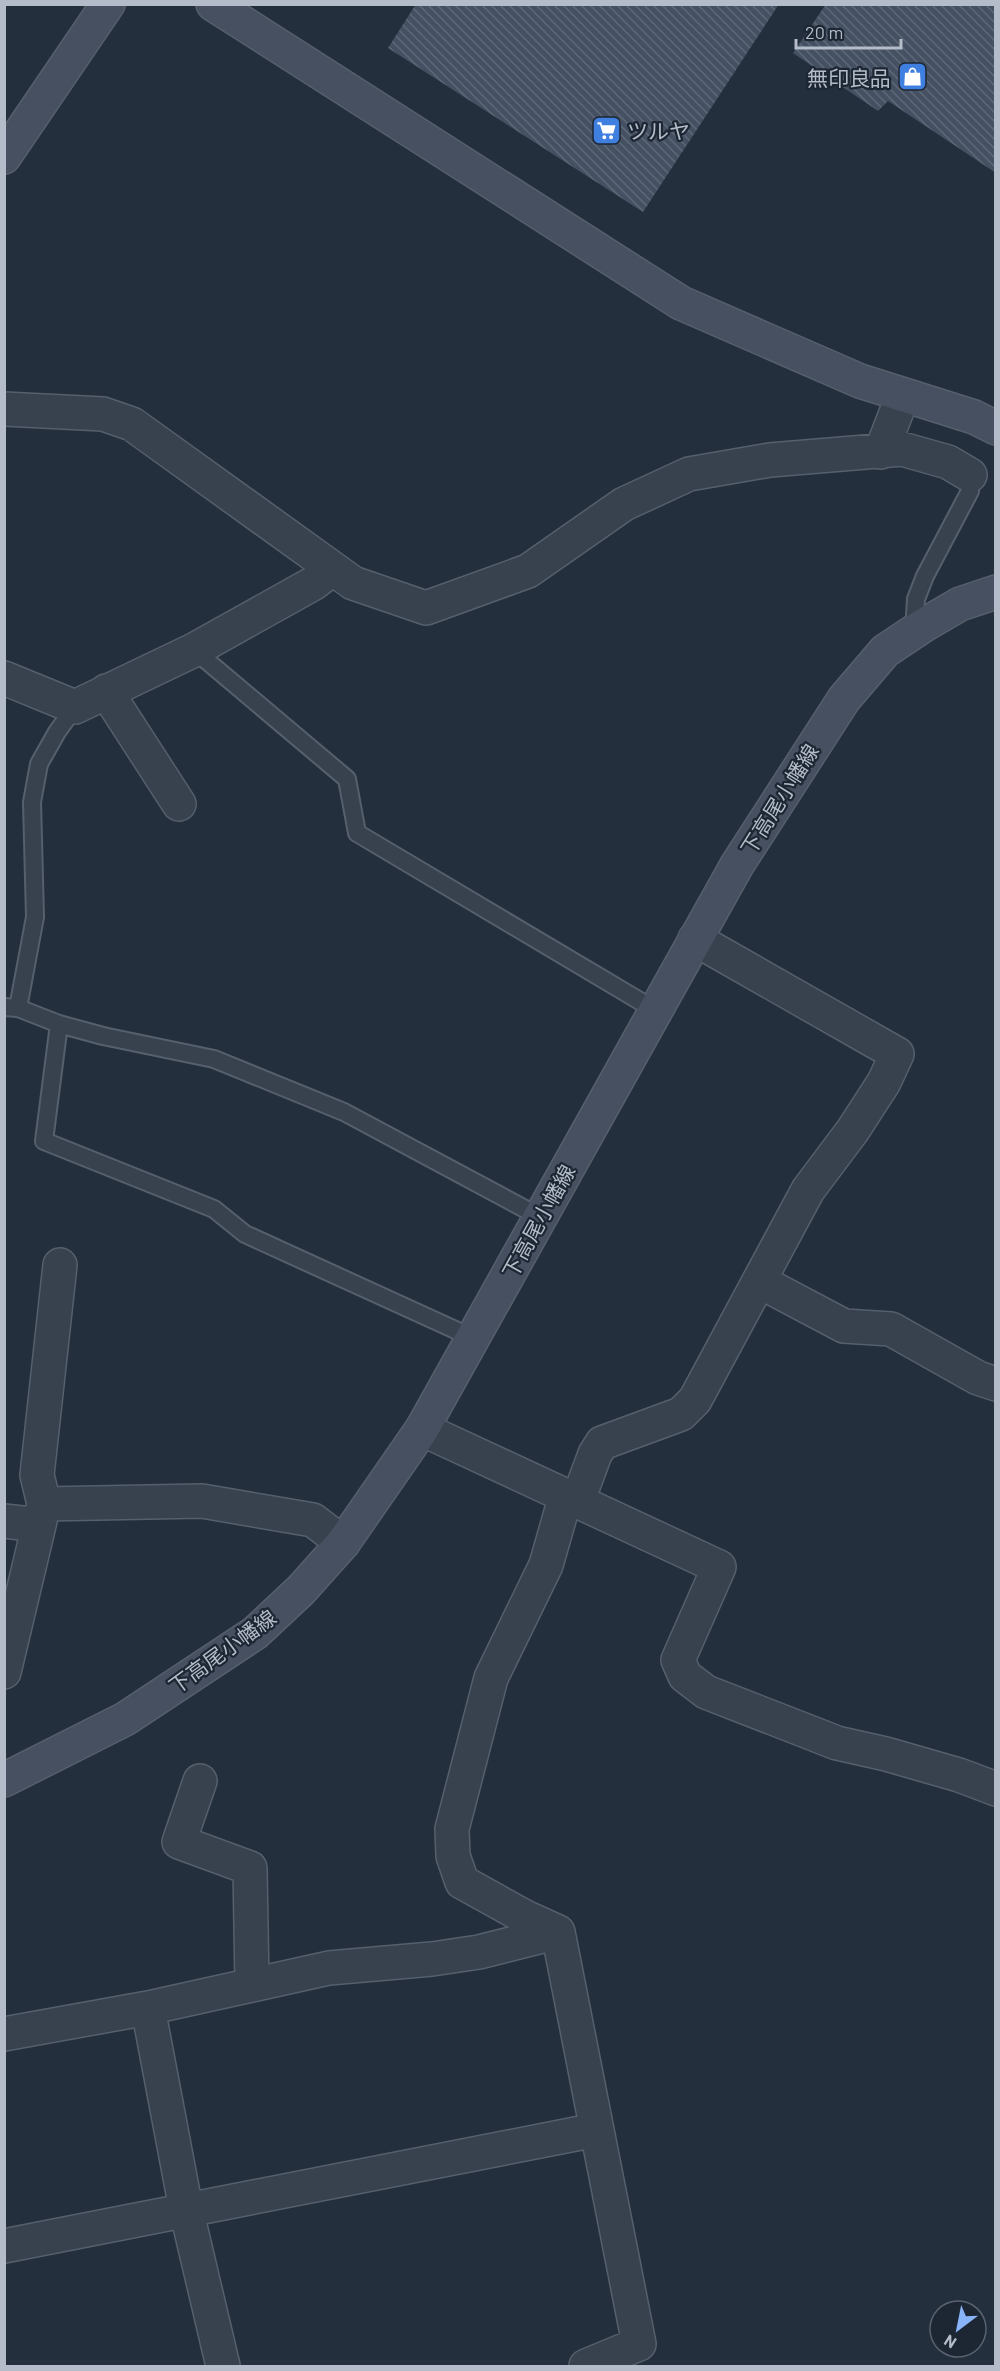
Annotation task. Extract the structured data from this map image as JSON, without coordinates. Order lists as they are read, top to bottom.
{
  "streets": {
    "main road": ["下高尾小幡線"]
  },
  "places": {
    "shop": ["無印良品"],
    "supermarket": ["ツルヤ"]
  },
  "scale_bar": "20 m",
  "north": "bottom left"
}
